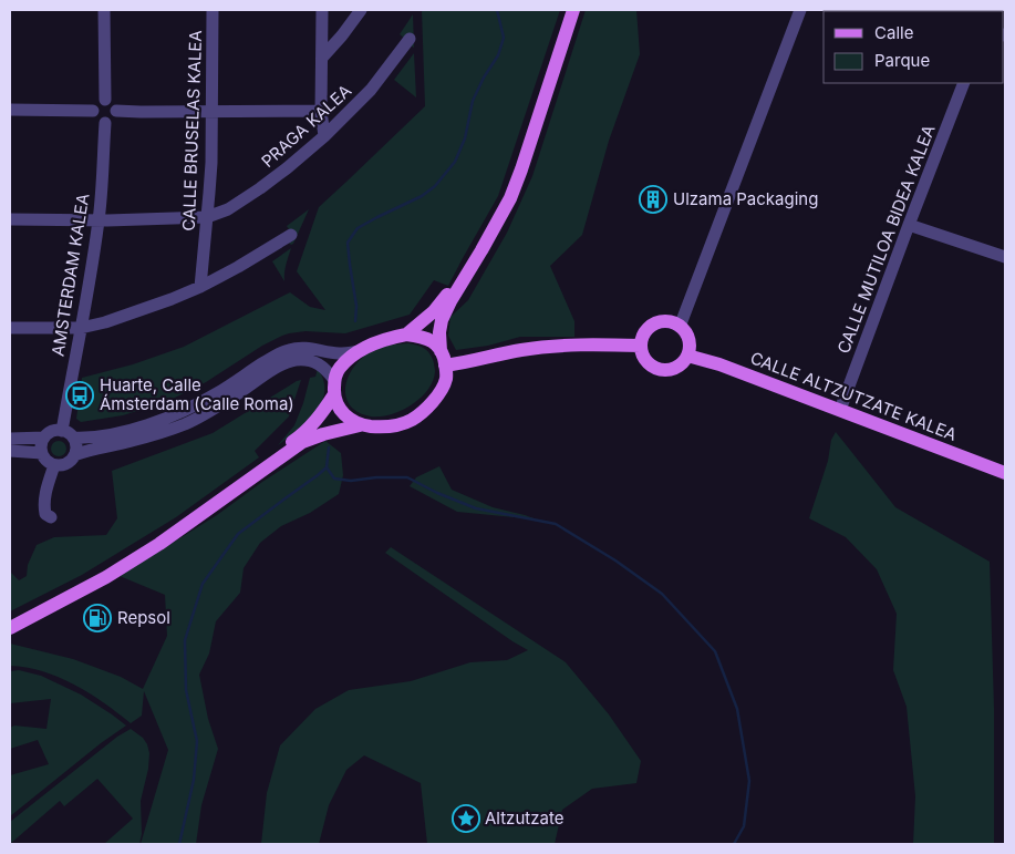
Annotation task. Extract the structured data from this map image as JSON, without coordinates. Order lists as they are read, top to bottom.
{
  "streets": {
    "main road": ["CALLE ALTZUTZATE KALEA"],
    "street": [
      "PRAGA KALEA",
      "CALLE BRUSELAS KALEA",
      "CALLE MUTILOA BIDEA KALEA",
      "AMSTERDAM KALEA"
    ]
  },
  "crossings": [
    ["PRAGA KALEA", "CALLE BRUSELAS KALEA"],
    ["CALLE MUTILOA BIDEA KALEA", "CALLE ALTZUTZATE KALEA"]
  ],
  "places": {
    "building": ["Ulzama Packaging"],
    "bus stop": ["Huarte, Calle Ámsterdam (Calle Roma)"],
    "fuel station": ["Repsol"],
    "place": ["Altzutzate"]
  },
  "legend": ["Calle", "Parque"]
}
